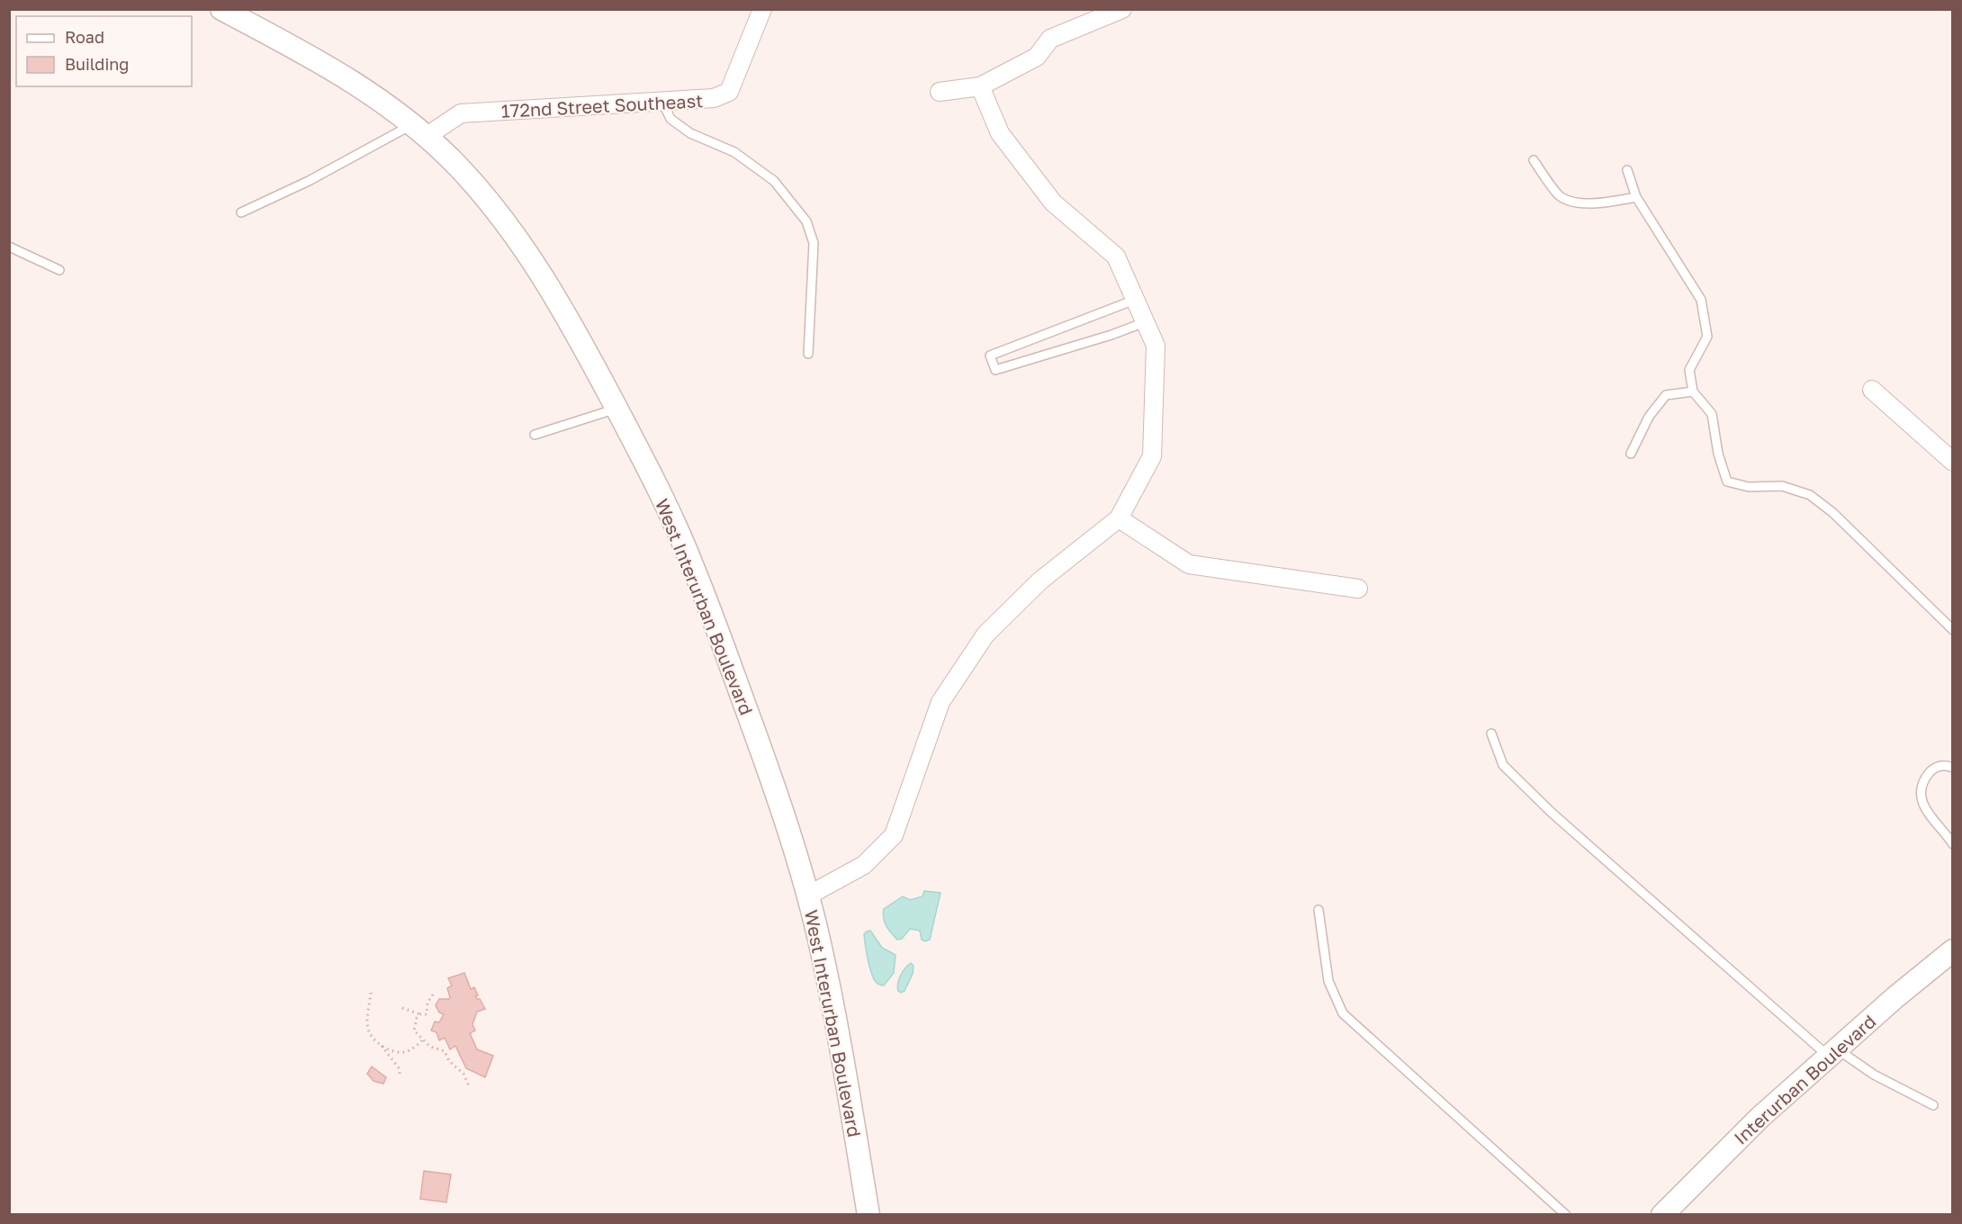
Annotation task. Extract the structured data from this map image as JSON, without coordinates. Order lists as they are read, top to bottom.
{
  "streets": {
    "street": ["172nd Street Southeast", "West Interurban Boulevard", "Interurban Boulevard"]
  },
  "crossings": [
    ["172nd Street Southeast", "West Interurban Boulevard"]
  ],
  "legend": ["Road", "Building"]
}
